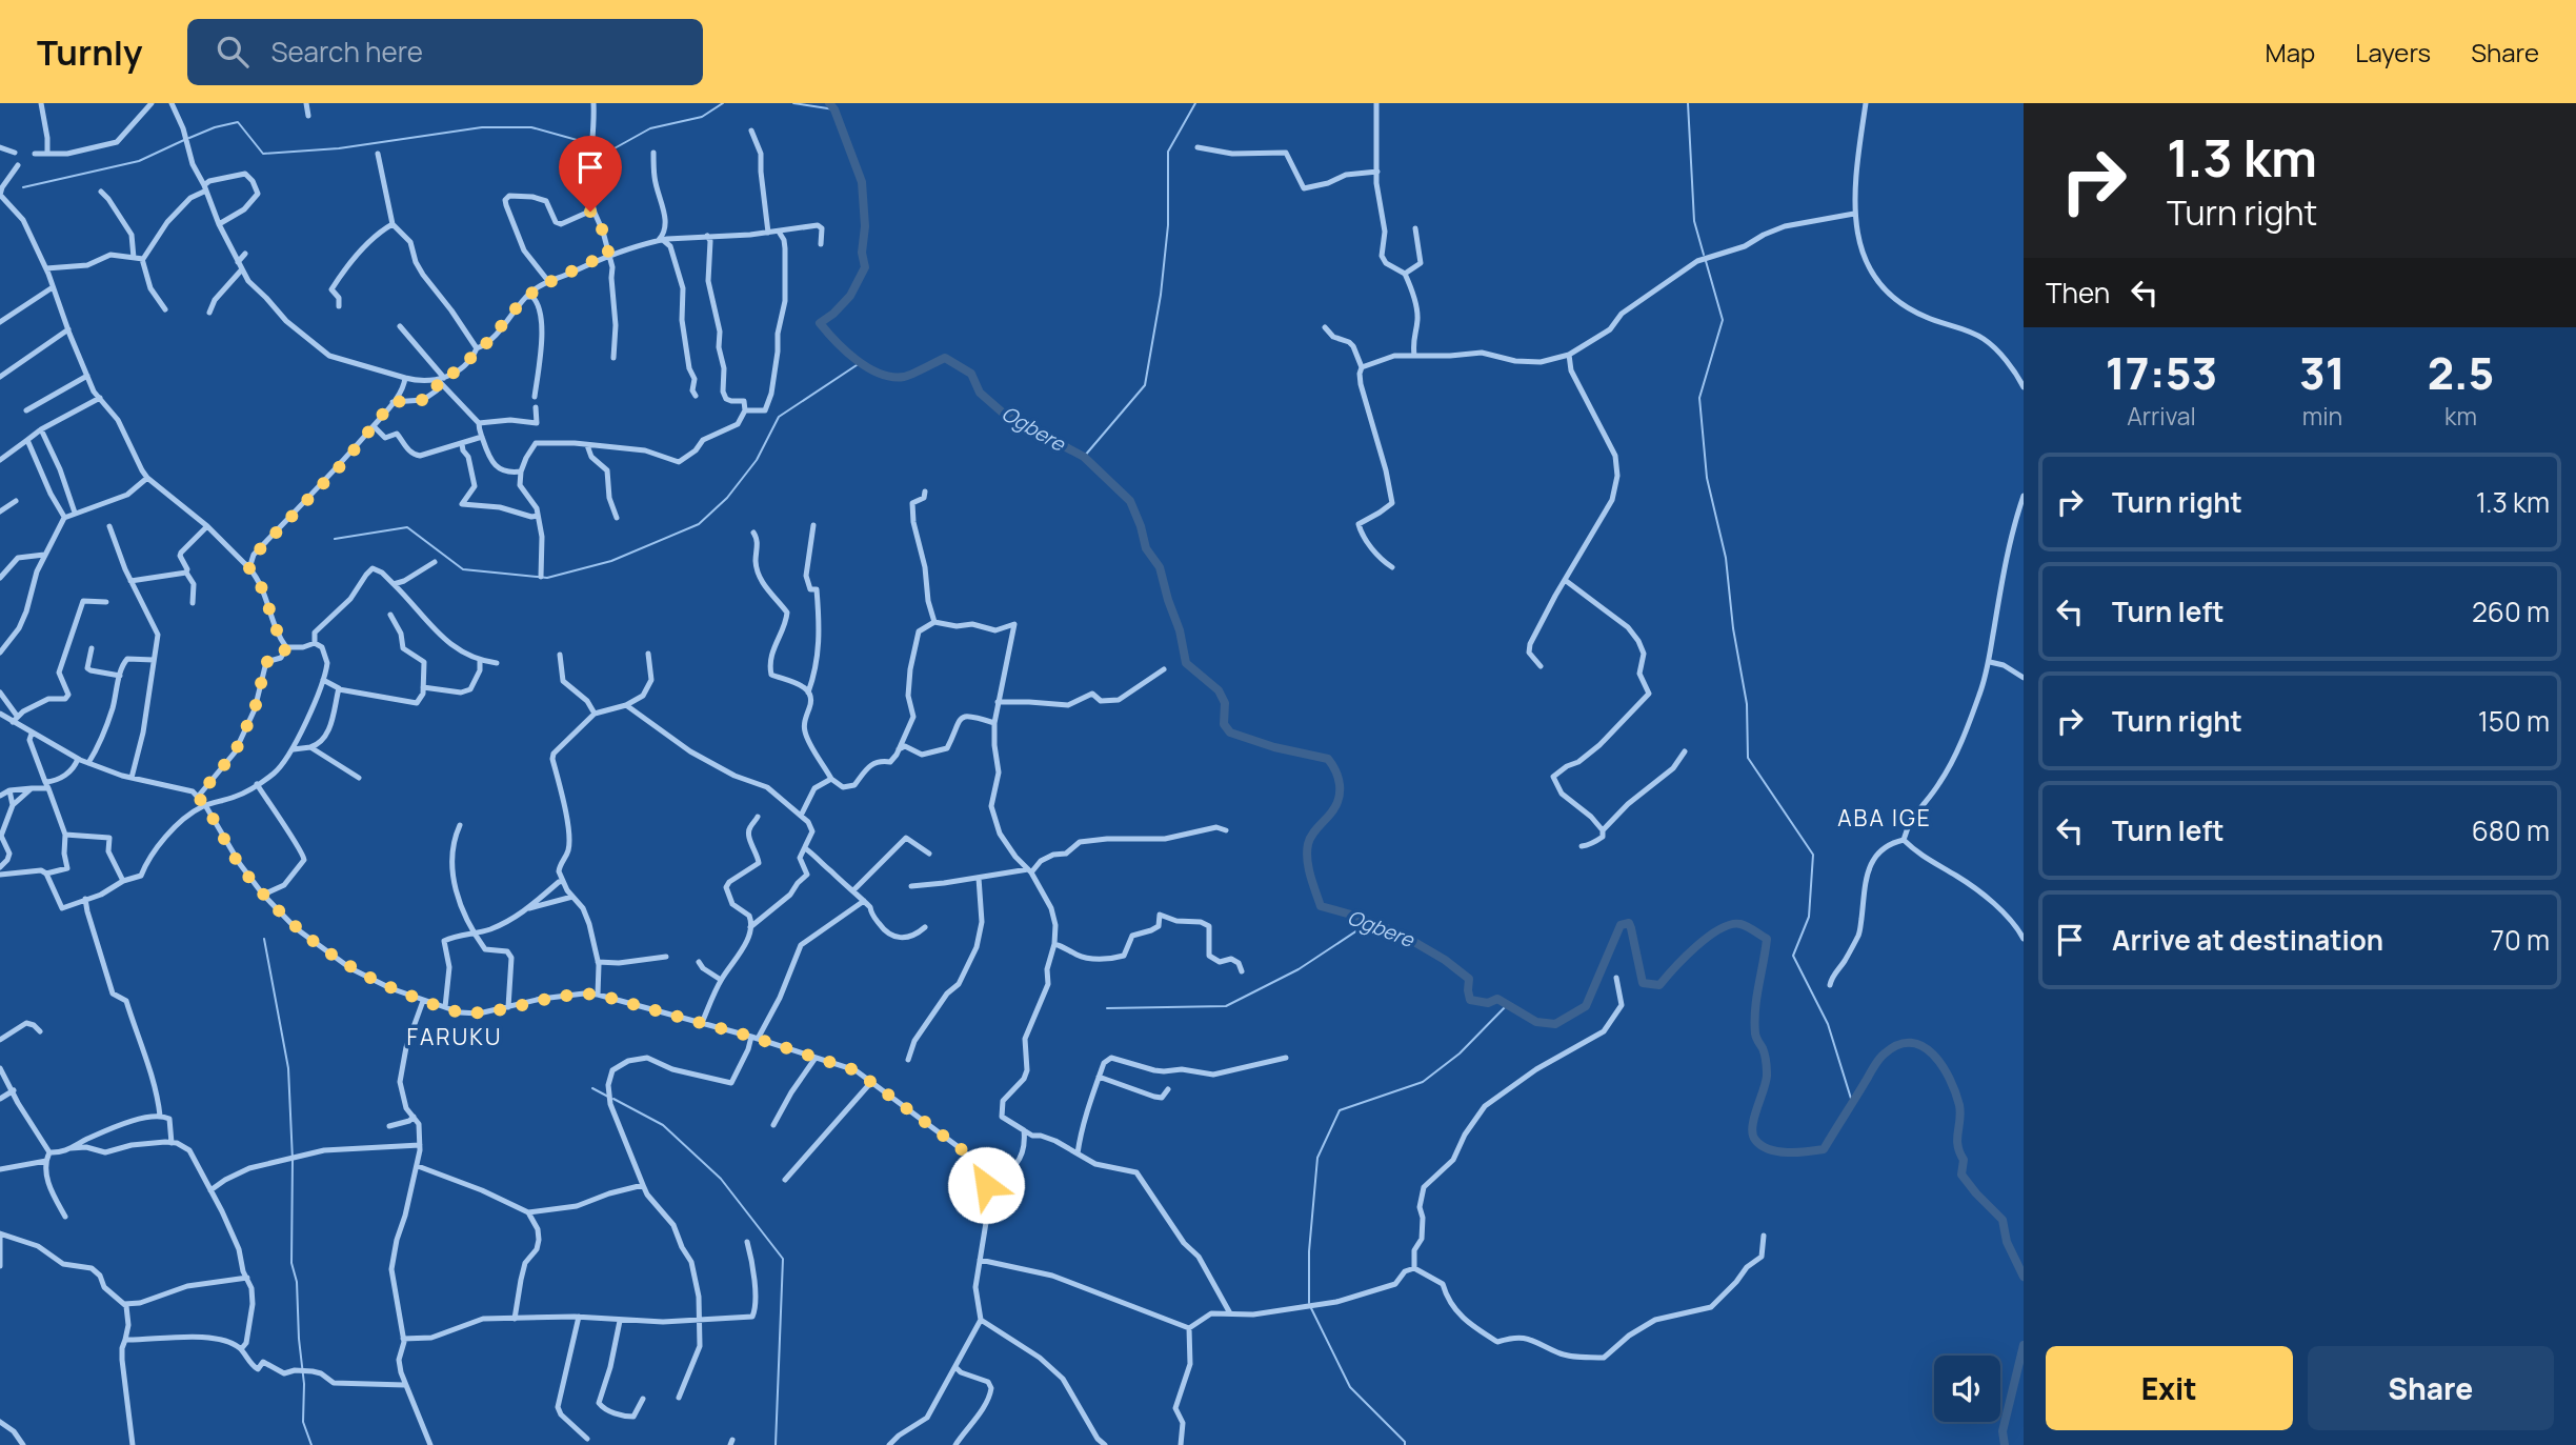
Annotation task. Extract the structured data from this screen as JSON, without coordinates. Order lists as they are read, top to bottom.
{
  "districts": ["ABA IGE", "FARUKU"],
  "water": ["Ogbere"],
  "page": {
    "header": "Turnly",
    "search": "Search here",
    "nav": ["Map", "Layers", "Share"],
    "turn": ["1.3 km", "Turn right"],
    "then": "Then",
    "eta": [
      "17:53",
      "Arrival",
      "31",
      "min",
      "2.5",
      "km"
    ],
    "list": [
      {
        "name": "Turn right",
        "value": "1.3 km"
      },
      {
        "name": "Turn left",
        "value": "260 m"
      },
      {
        "name": "Turn right",
        "value": "150 m"
      },
      {
        "name": "Turn left",
        "value": "680 m"
      },
      {
        "name": "Arrive at destination",
        "value": "70 m"
      }
    ],
    "buttons": ["Exit", "Share"]
  }
}
